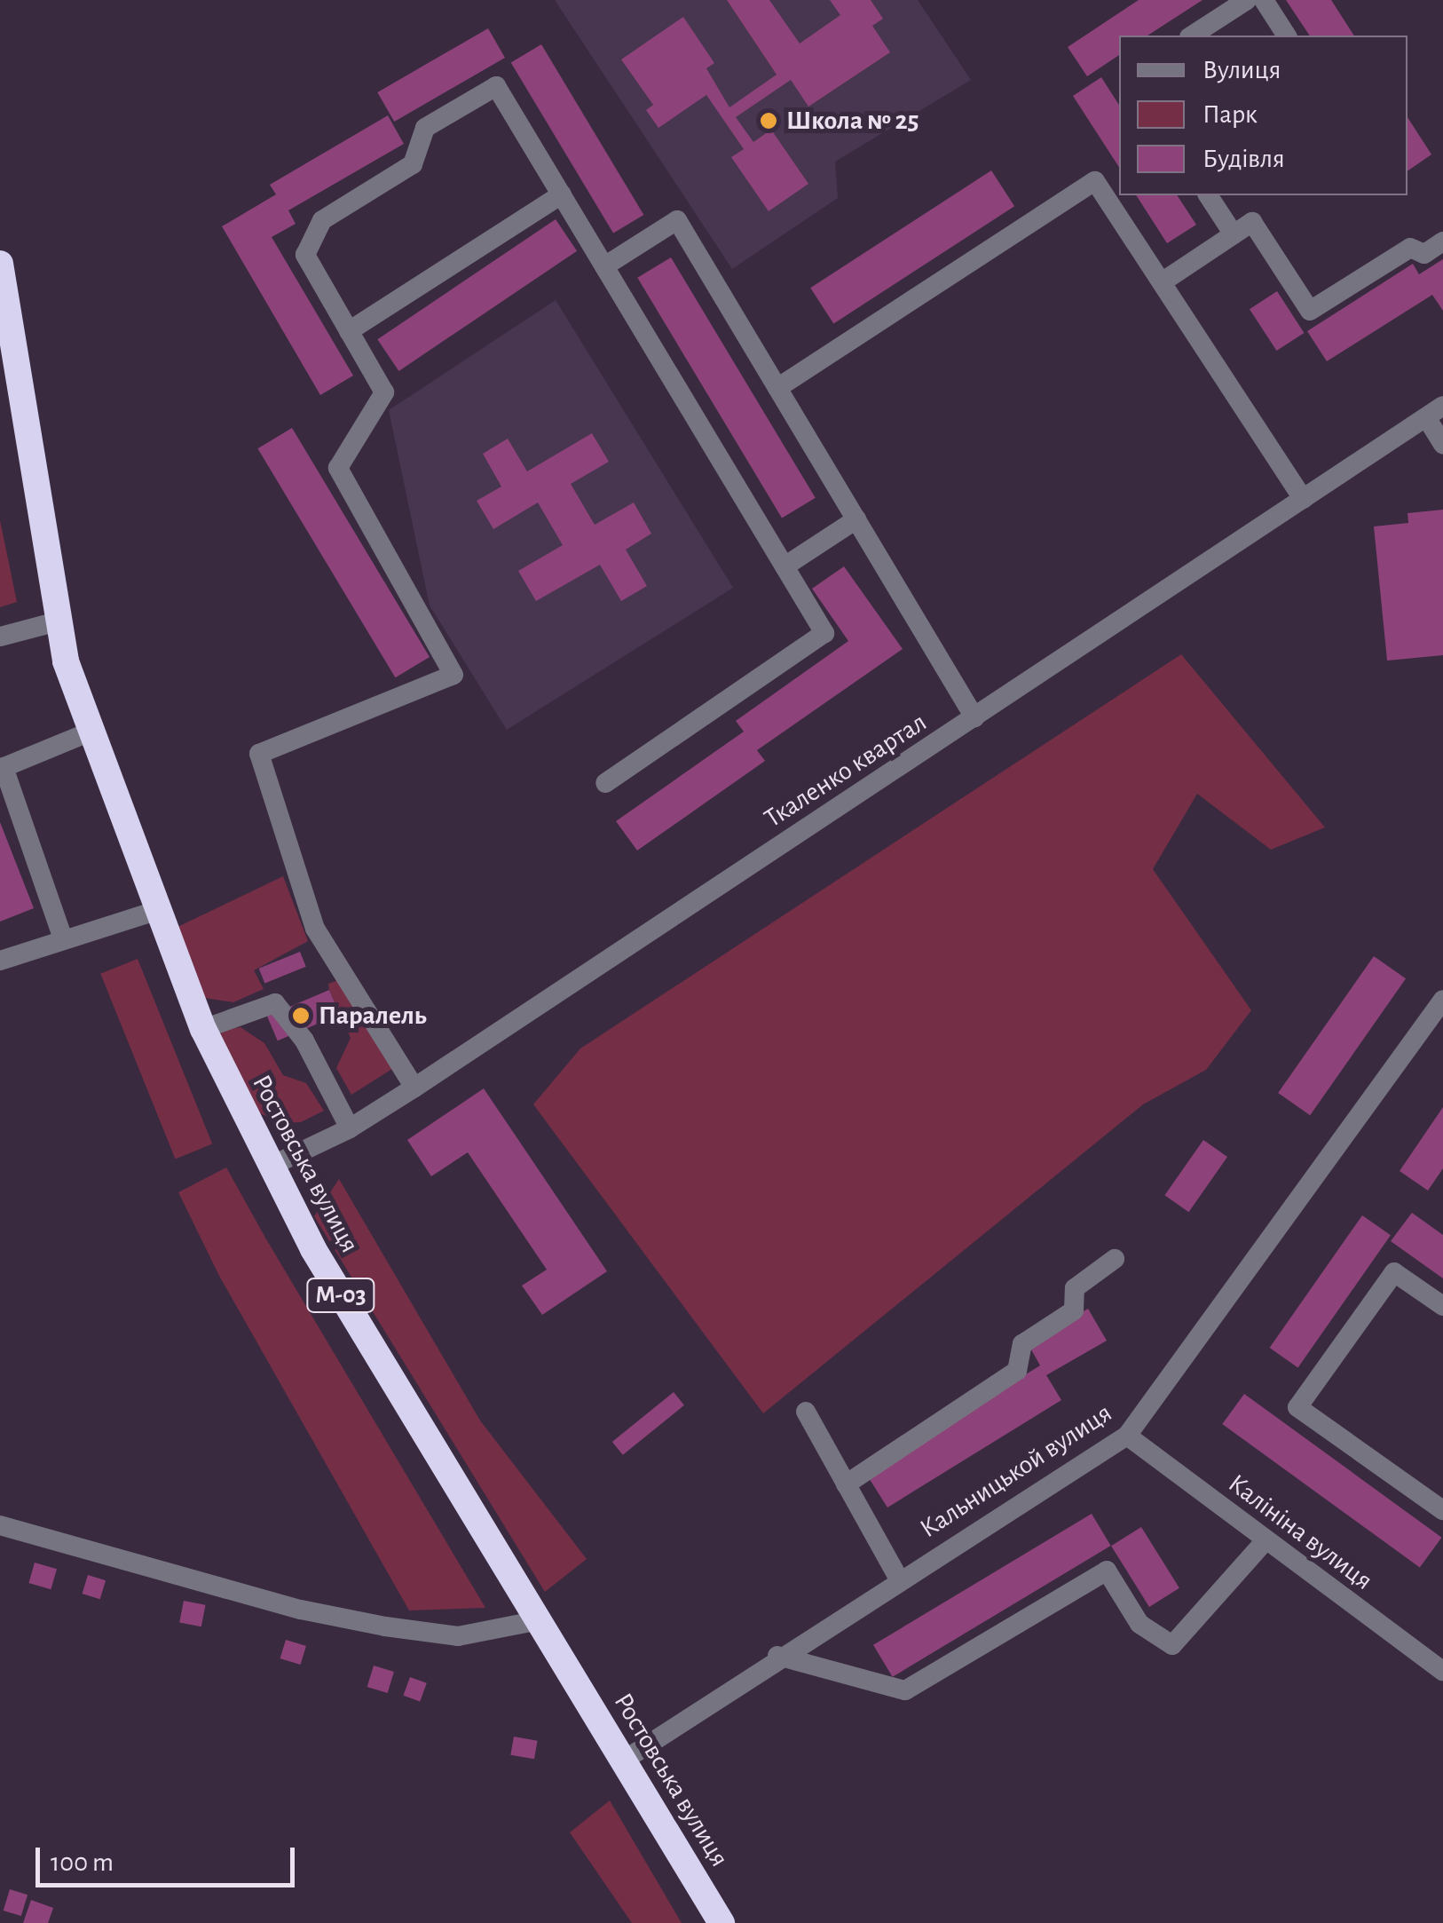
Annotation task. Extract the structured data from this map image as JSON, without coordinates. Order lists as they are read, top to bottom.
{
  "streets": {
    "highway": ["Ростовська вулиця", "М-03"],
    "street": ["Ткаленко квартал", "Кальницькой вулиця", "Калініна вулиця"]
  },
  "crossings": [
    ["Ткаленко квартал", "Ростовська вулиця"],
    ["Ростовська вулиця", "М-03"],
    ["Ростовська вулиця", "Кальницькой вулиця"],
    ["Кальницькой вулиця", "Калініна вулиця"]
  ],
  "places": ["Школа № 25", "Паралель"],
  "legend": ["Вулиця", "Парк", "Будівля"],
  "scale_bar": "100 m"
}
